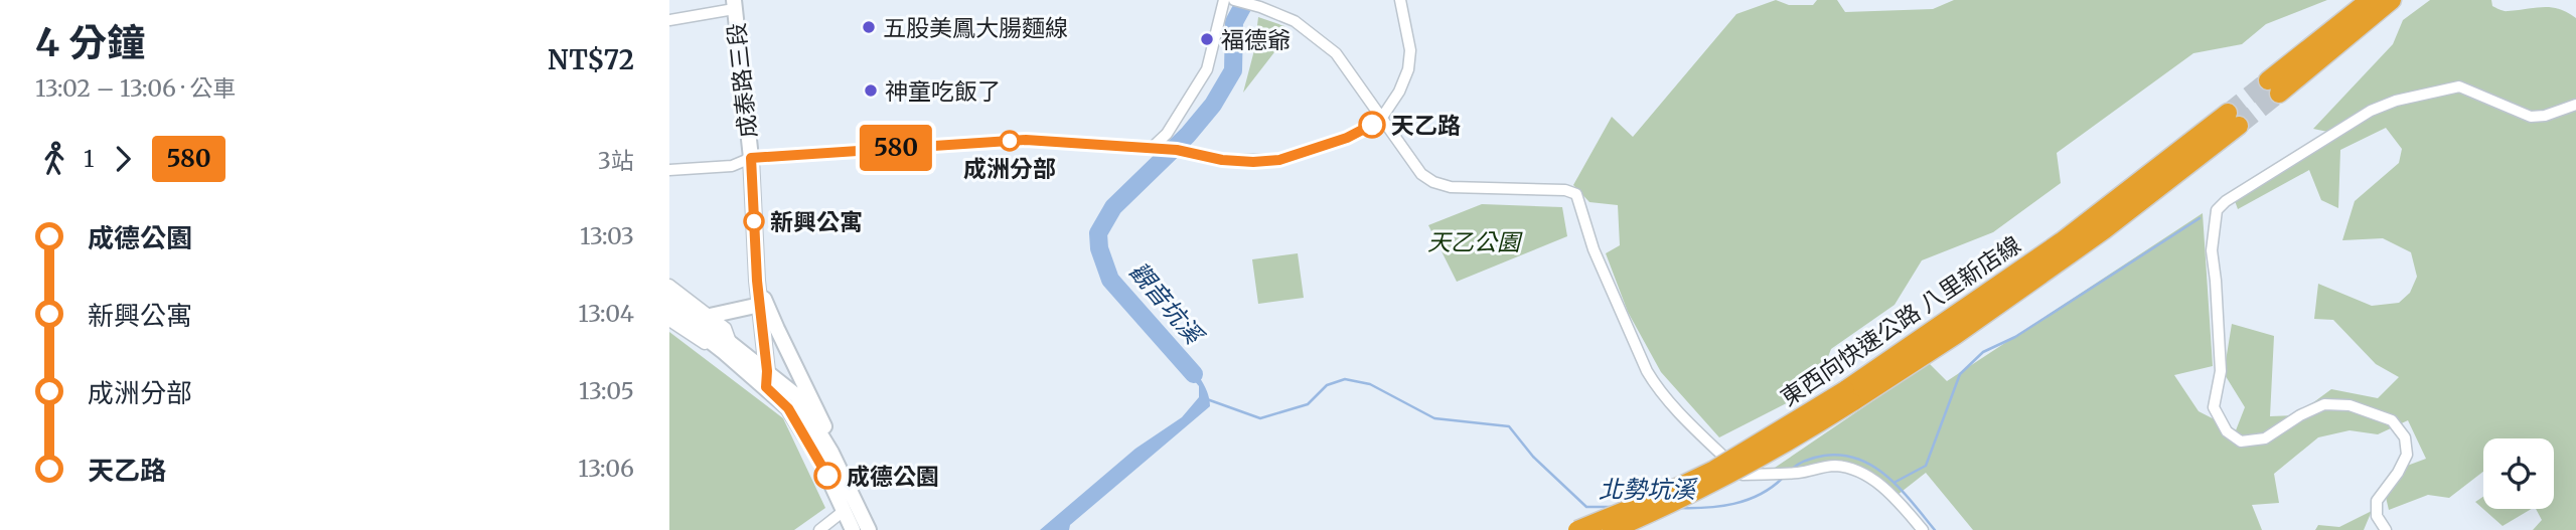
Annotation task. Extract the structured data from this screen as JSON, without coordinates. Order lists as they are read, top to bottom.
{
  "streets": {
    "highway": ["東西向快速公路 八里新店線"],
    "main road": ["成泰路三段"]
  },
  "water": ["觀音坑溪", "北勢坑溪"],
  "parks": ["天乙公園"],
  "places": [
    "五股美鳳大腸麵線",
    "福德爺",
    "神童吃飯了",
    "天乙路",
    "成洲分部",
    "新興公寓",
    "成德公園"
  ],
  "lines": ["bus line 580"],
  "page": {
    "heading": ["4 分鐘", "13:02 – 13:06 · 公車", "NT$72"],
    "on_map": "580",
    "legs": ["1", "580", "3站"],
    "list": [
      {
        "name": "成德公園",
        "value": "13:03"
      },
      {
        "name": "新興公寓",
        "value": "13:04"
      },
      {
        "name": "成洲分部",
        "value": "13:05"
      },
      {
        "name": "天乙路",
        "value": "13:06"
      }
    ]
  }
}
